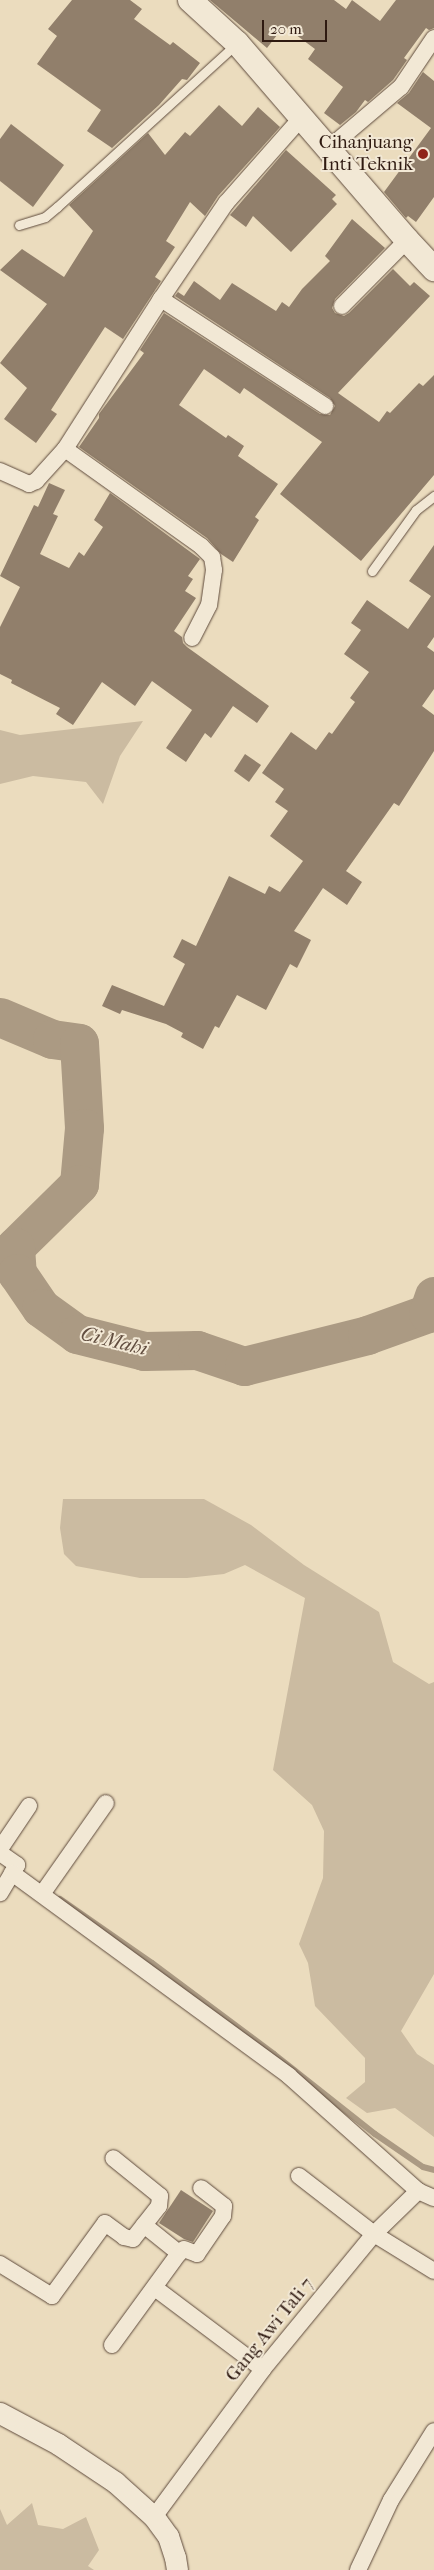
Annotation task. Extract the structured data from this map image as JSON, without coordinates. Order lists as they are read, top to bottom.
{
  "streets": {
    "street": ["Gang Awi Tali 7"]
  },
  "water": ["Ci Mahi"],
  "places": ["Cihanjuang Inti Teknik"],
  "scale_bar": "20 m"
}
